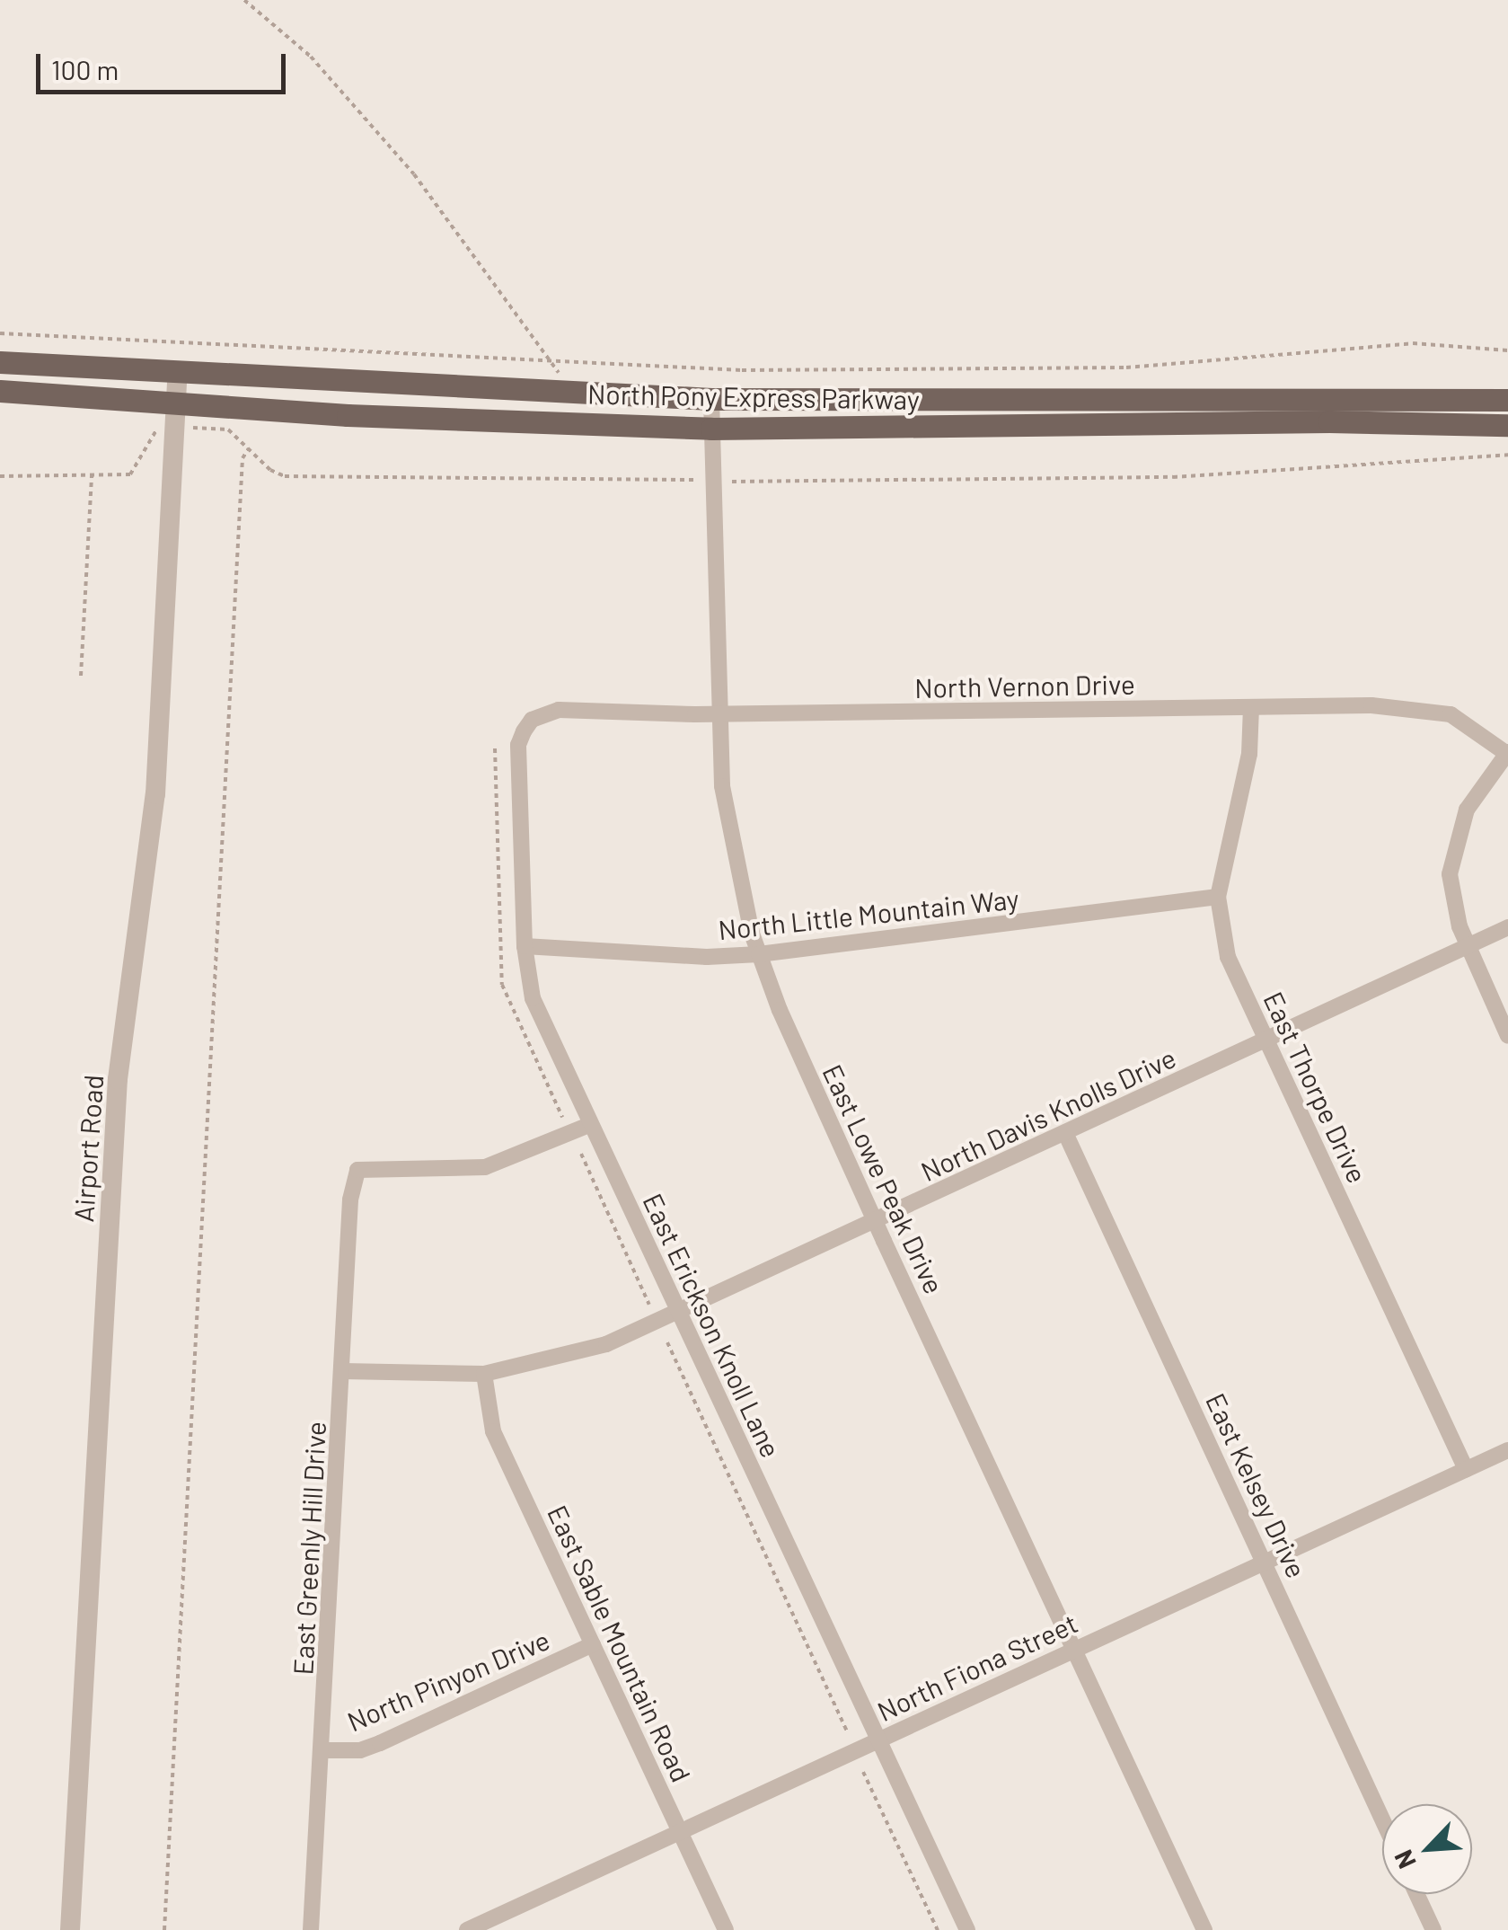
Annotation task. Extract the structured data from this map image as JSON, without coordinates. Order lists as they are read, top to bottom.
{
  "streets": {
    "main road": ["North Pony Express Parkway"],
    "street": [
      "North Vernon Drive",
      "North Little Mountain Way",
      "East Thorpe Drive",
      "North Davis Knolls Drive",
      "Airport Road",
      "East Lowe Peak Drive",
      "East Erickson Knoll Lane",
      "East Kelsey Drive",
      "East Greenly Hill Drive",
      "East Sable Mountain Road",
      "North Fiona Street",
      "North Pinyon Drive"
    ]
  },
  "crossings": [
    ["North Pony Express Parkway", "Airport Road"],
    ["North Pony Express Parkway", "East Lowe Peak Drive"],
    ["North Vernon Drive", "East Thorpe Drive"],
    ["North Vernon Drive", "East Lowe Peak Drive"],
    ["North Vernon Drive", "East Erickson Knoll Lane"],
    ["North Little Mountain Way", "East Thorpe Drive"],
    ["North Little Mountain Way", "East Lowe Peak Drive"],
    ["North Little Mountain Way", "East Erickson Knoll Lane"],
    ["East Thorpe Drive", "North Davis Knolls Drive"],
    ["East Thorpe Drive", "North Fiona Street"],
    ["North Davis Knolls Drive", "East Lowe Peak Drive"],
    ["North Davis Knolls Drive", "East Erickson Knoll Lane"],
    ["North Davis Knolls Drive", "East Kelsey Drive"],
    ["North Davis Knolls Drive", "East Greenly Hill Drive"],
    ["North Davis Knolls Drive", "East Sable Mountain Road"],
    ["East Lowe Peak Drive", "North Fiona Street"],
    ["East Erickson Knoll Lane", "East Greenly Hill Drive"],
    ["East Erickson Knoll Lane", "North Fiona Street"],
    ["East Kelsey Drive", "North Fiona Street"],
    ["East Greenly Hill Drive", "North Pinyon Drive"],
    ["East Sable Mountain Road", "North Fiona Street"],
    ["East Sable Mountain Road", "North Pinyon Drive"]
  ],
  "scale_bar": "100 m",
  "north": "bottom left"
}
